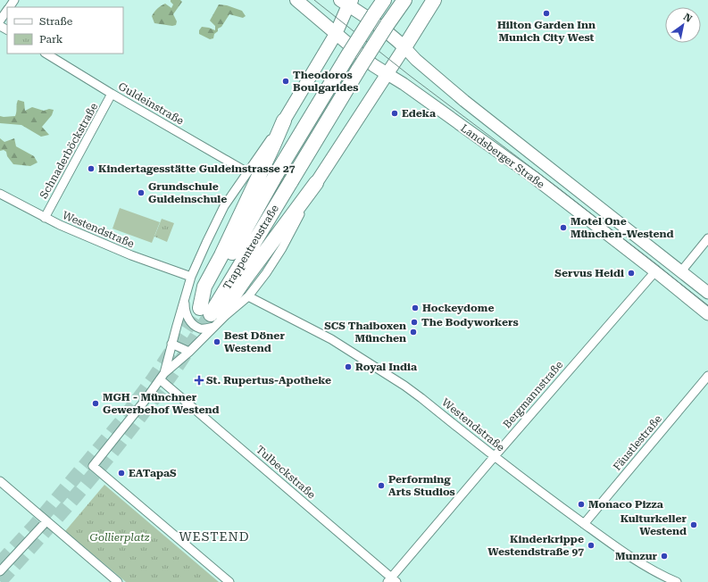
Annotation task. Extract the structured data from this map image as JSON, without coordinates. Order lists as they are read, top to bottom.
{
  "streets": {
    "highway": ["Trappentreustraße"],
    "main road": ["Landsberger Straße"],
    "street": [
      "Guldeinstraße",
      "Schnaderböckstraße",
      "Westendstraße",
      "Bergmannstraße",
      "Fäustlestraße",
      "Tulbeckstraße"
    ]
  },
  "crossings": [
    ["Guldeinstraße", "Schnaderböckstraße"],
    ["Guldeinstraße", "Trappentreustraße"],
    ["Schnaderböckstraße", "Westendstraße"],
    ["Landsberger Straße", "Bergmannstraße"],
    ["Westendstraße", "Trappentreustraße"],
    ["Westendstraße", "Bergmannstraße"],
    ["Westendstraße", "Fäustlestraße"],
    ["Trappentreustraße", "Tulbeckstraße"],
    ["Bergmannstraße", "Tulbeckstraße"]
  ],
  "districts": ["WESTEND"],
  "parks": ["Gollierplatz"],
  "places": {
    "other": [
      "Hilton Garden Inn Munich City West",
      "Theodoros Boulgarides",
      "Edeka",
      "Kindertagesstätte Guldeinstrasse 27",
      "Grundschule Guldeinschule",
      "Motel One München-Westend",
      "Servus Heidi",
      "Hockeydome",
      "The Bodyworkers",
      "SCS Thaiboxen München",
      "Best Döner Westend",
      "Royal India",
      "MGH - Münchner Gewerbehof Westend",
      "EATapaS",
      "Performing Arts Studios",
      "Monaco Pizza",
      "Kulturkeller Westend",
      "Kinderkrippe Westendstraße 97",
      "Munzur"
    ],
    "health": ["St. Rupertus-Apotheke"]
  },
  "legend": ["Straße", "Park"],
  "north": "top right"
}
